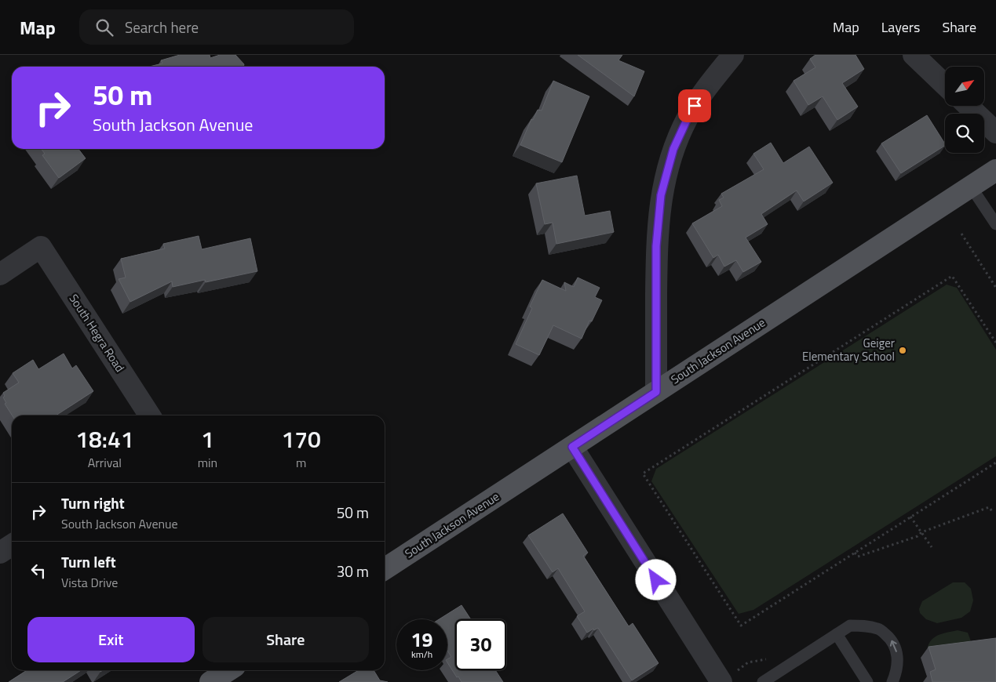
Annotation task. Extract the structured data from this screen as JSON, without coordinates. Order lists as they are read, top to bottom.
{
  "streets": {
    "main road": ["South Jackson Avenue"],
    "street": ["South Hegra Road"]
  },
  "places": ["Geiger Elementary School"],
  "north": "top right",
  "page": {
    "header": "Map",
    "search": "Search here",
    "nav": ["Map", "Layers", "Share"],
    "turn": ["50 m", "South Jackson Avenue"],
    "eta": [
      "18:41",
      "Arrival",
      "1",
      "min",
      "170",
      "m"
    ],
    "list": [
      {
        "name": "Turn right",
        "note": "South Jackson Avenue",
        "value": "50 m"
      },
      {
        "name": "Turn left",
        "note": "Vista Drive",
        "value": "30 m"
      }
    ],
    "buttons": ["Exit", "Share"],
    "speed": "19 km/h",
    "limit": "30"
  }
}
